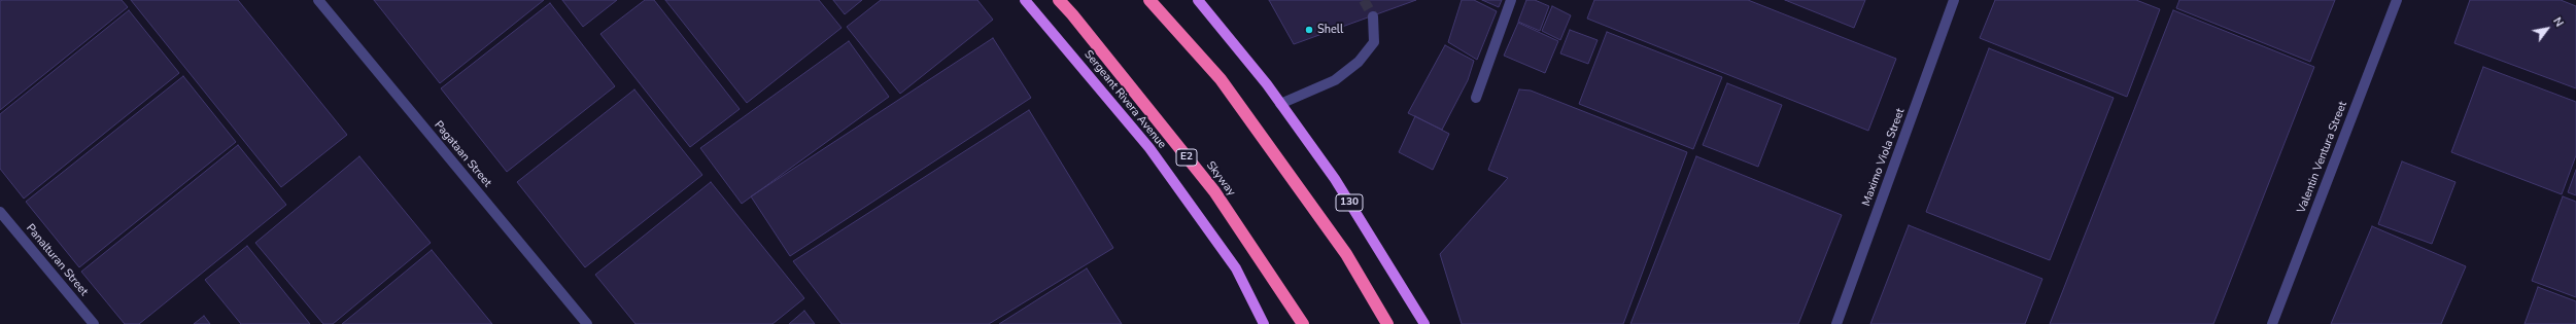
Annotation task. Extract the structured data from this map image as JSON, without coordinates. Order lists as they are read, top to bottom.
{
  "streets": {
    "highway": ["E2", "Skyway"],
    "main road": ["Sergeant Rivera Avenue", "130"],
    "street": [
      "Pagataan Street",
      "Maximo Viola Street",
      "Valentin Ventura Street",
      "Panalturan Street"
    ]
  },
  "places": ["Shell"],
  "north": "top right"
}
